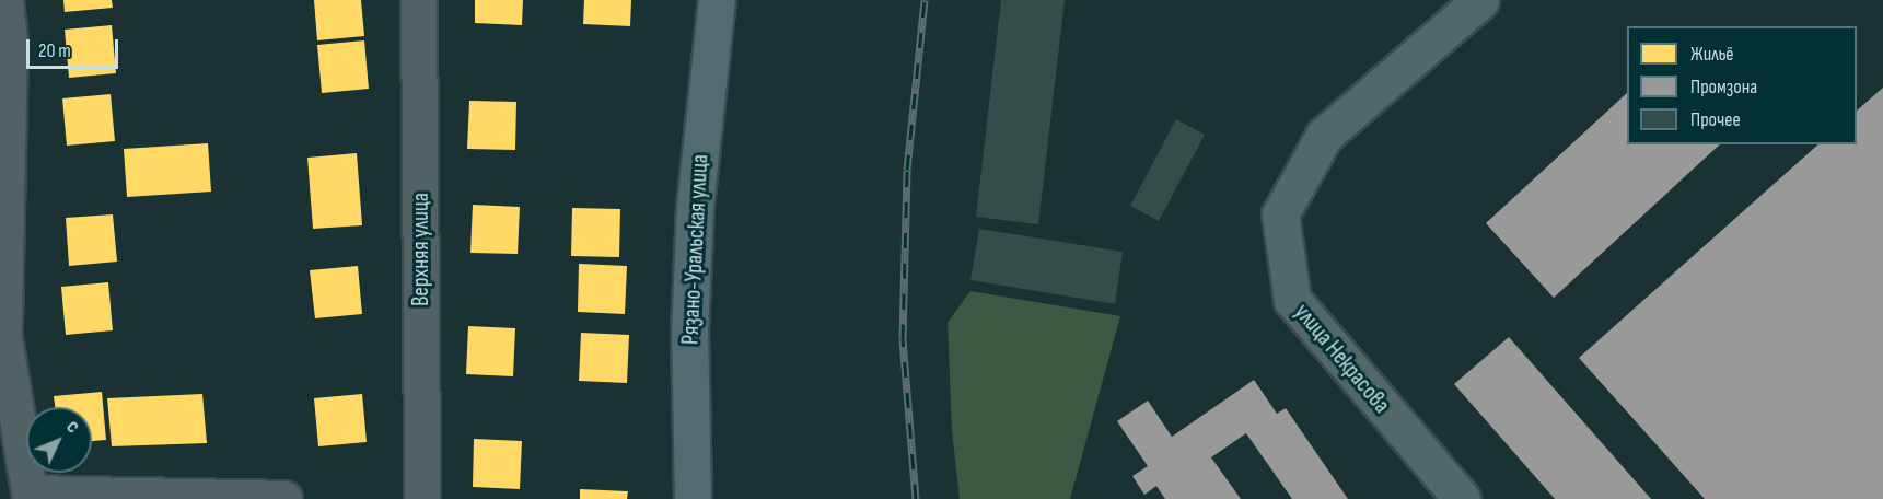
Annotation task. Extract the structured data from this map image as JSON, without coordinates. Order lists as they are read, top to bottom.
{
  "streets": {
    "main road": ["Рязано-Уральская улица"],
    "street": ["Верхняя улица", "улица Некрасова"]
  },
  "legend": ["Жильё", "Промзона", "Прочее"],
  "scale_bar": "20 m",
  "north": "top right"
}
